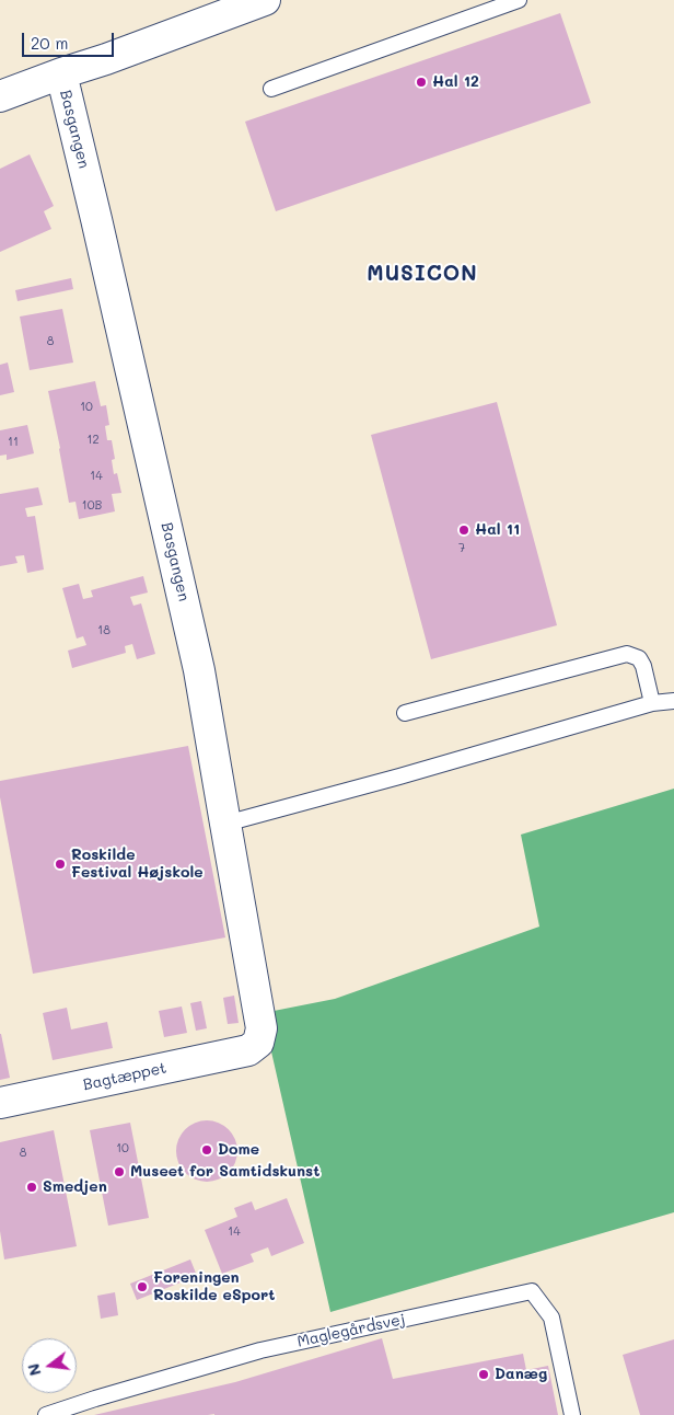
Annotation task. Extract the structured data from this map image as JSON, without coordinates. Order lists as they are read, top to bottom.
{
  "streets": {
    "street": ["Basgangen", "Bagtæppet"],
    "lane": ["Maglegårdsvej"]
  },
  "crossings": [
    ["Basgangen", "Bagtæppet"]
  ],
  "districts": ["MUSICON"],
  "places": [
    "Hal 12",
    "Hal 11",
    "Roskilde Festival Højskole",
    "Dome",
    "Museet for Samtidskunst",
    "Smedjen",
    "Foreningen Roskilde eSport",
    "Danæg"
  ],
  "house_numbers": [
    "8",
    "10",
    "12",
    "11",
    "14",
    "10B",
    "7",
    "18",
    "10",
    "8",
    "14"
  ],
  "scale_bar": "20 m",
  "north": "left"
}
